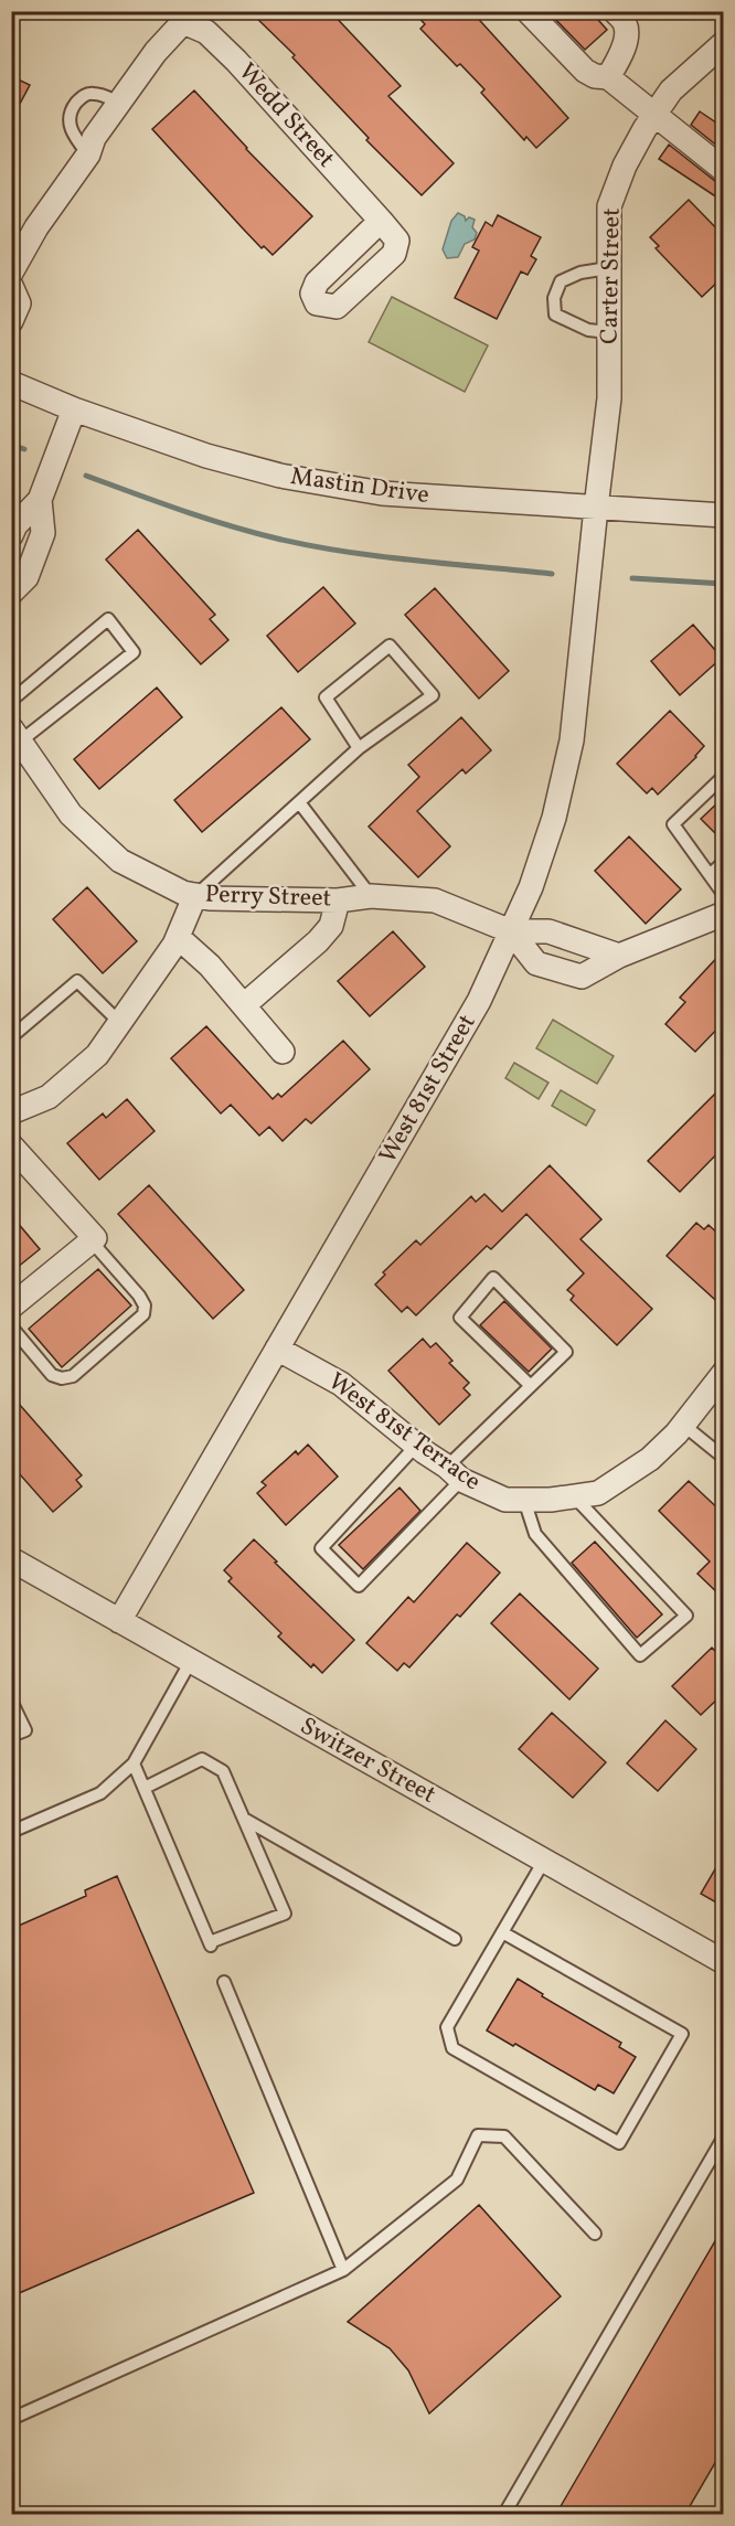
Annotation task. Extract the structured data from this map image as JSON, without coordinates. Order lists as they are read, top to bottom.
{
  "streets": {
    "street": [
      "Wedd Street",
      "Carter Street",
      "Mastin Drive",
      "Perry Street",
      "West 81st Street",
      "West 81st Terrace",
      "Switzer Street"
    ]
  },
  "crossings": [
    ["Carter Street", "Mastin Drive"],
    ["Carter Street", "West 81st Street"],
    ["Mastin Drive", "West 81st Street"],
    ["Perry Street", "West 81st Street"],
    ["West 81st Street", "West 81st Terrace"],
    ["West 81st Street", "Switzer Street"]
  ]
}
